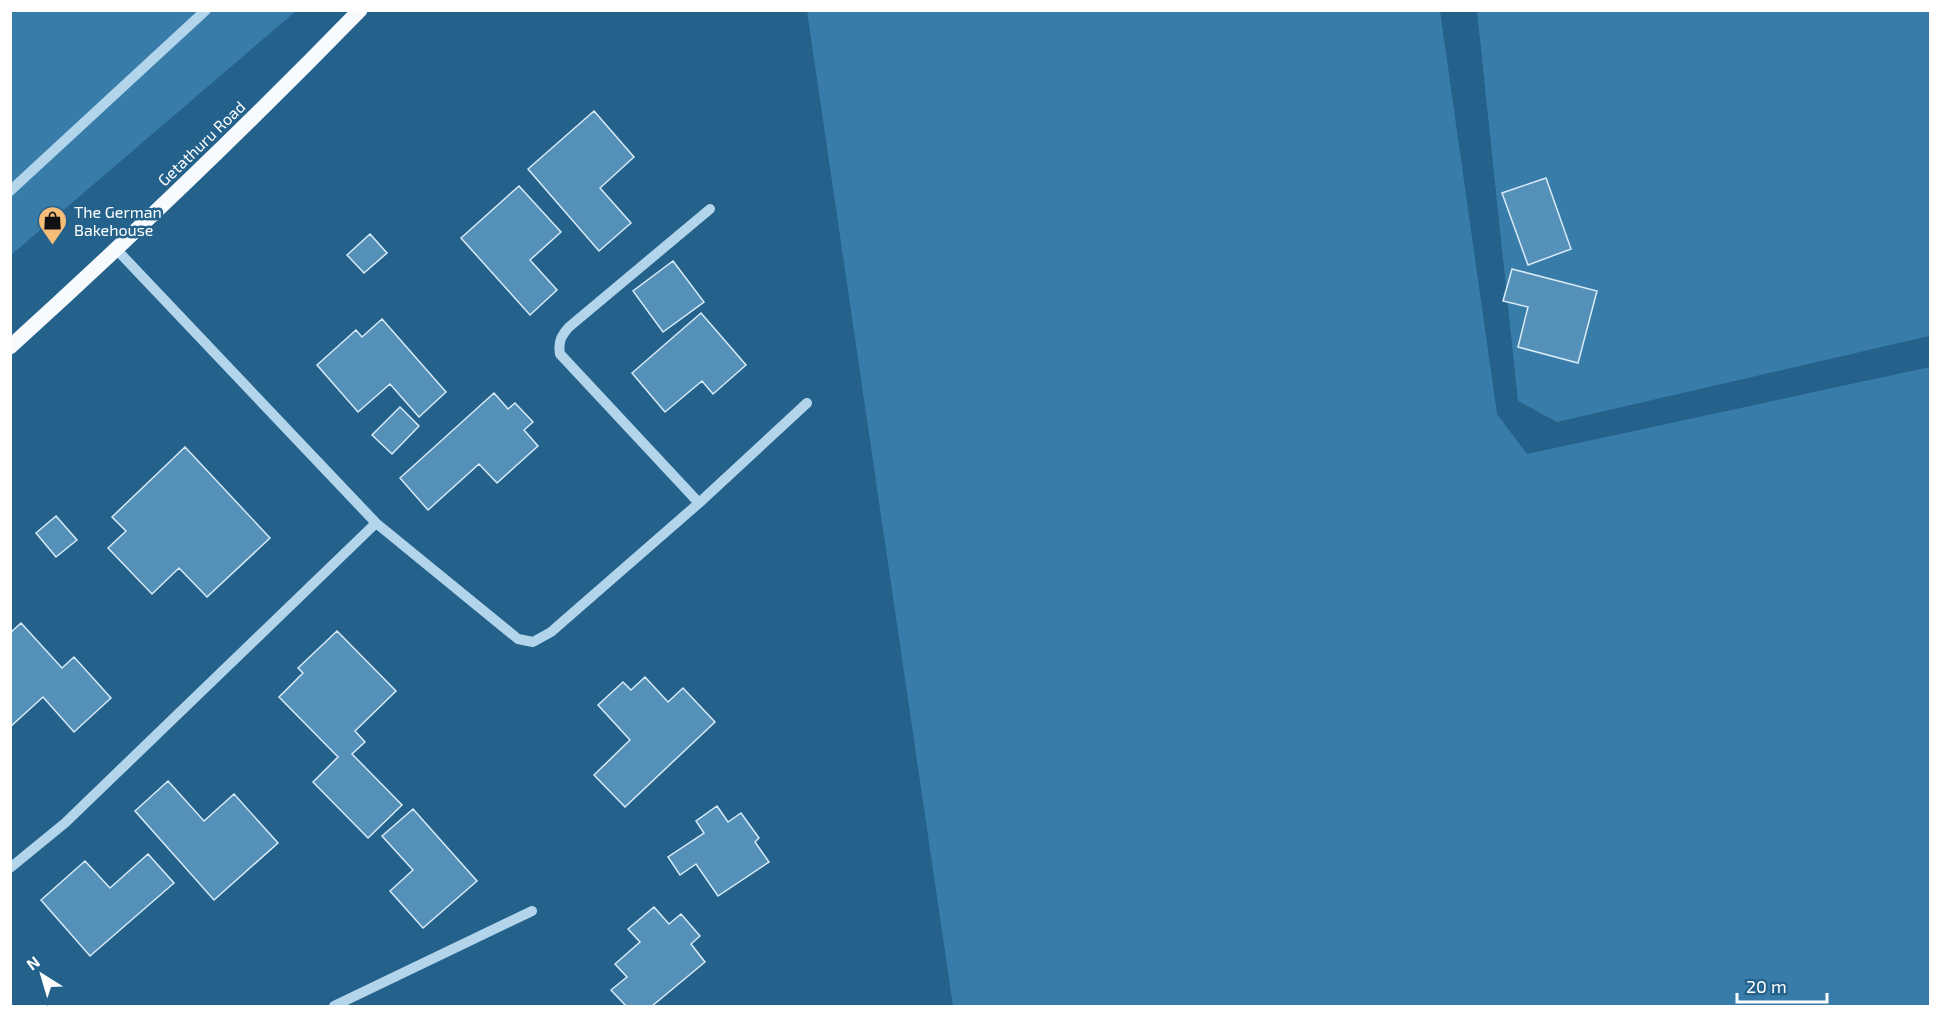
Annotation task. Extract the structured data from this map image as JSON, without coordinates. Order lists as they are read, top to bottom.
{
  "streets": {
    "main road": ["Getathuru Road"]
  },
  "places": {
    "shop": ["The German Bakehouse"]
  },
  "scale_bar": "20 m",
  "north": "top left"
}
